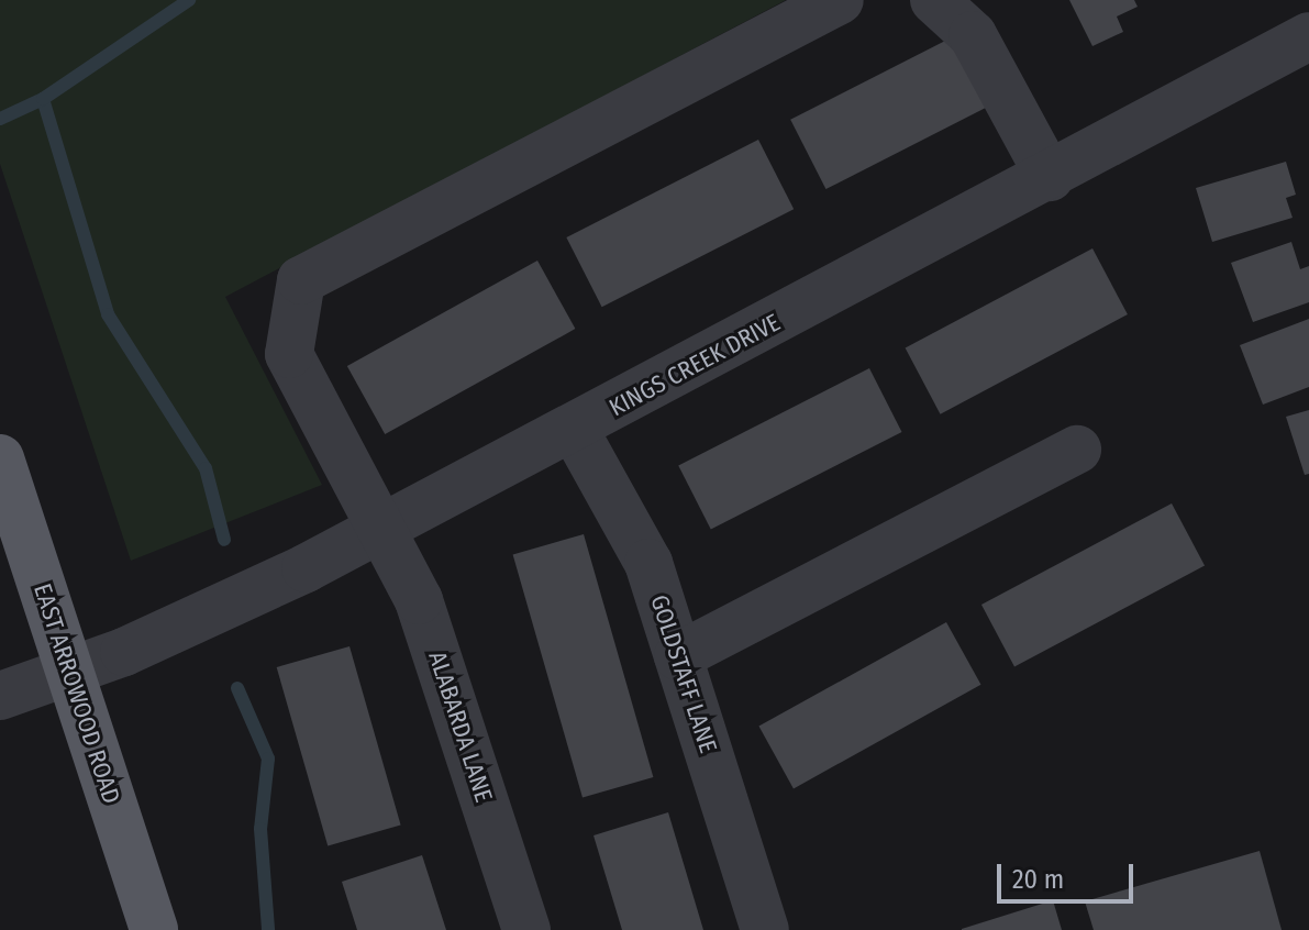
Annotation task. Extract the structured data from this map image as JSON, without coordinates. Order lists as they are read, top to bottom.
{
  "streets": {
    "main road": ["EAST ARROWOOD ROAD"],
    "street": ["KINGS CREEK DRIVE", "GOLDSTAFF LANE", "ALABARDA LANE"]
  },
  "crossings": [
    ["KINGS CREEK DRIVE", "GOLDSTAFF LANE"],
    ["KINGS CREEK DRIVE", "EAST ARROWOOD ROAD"],
    ["KINGS CREEK DRIVE", "ALABARDA LANE"]
  ],
  "scale_bar": "20 m"
}
